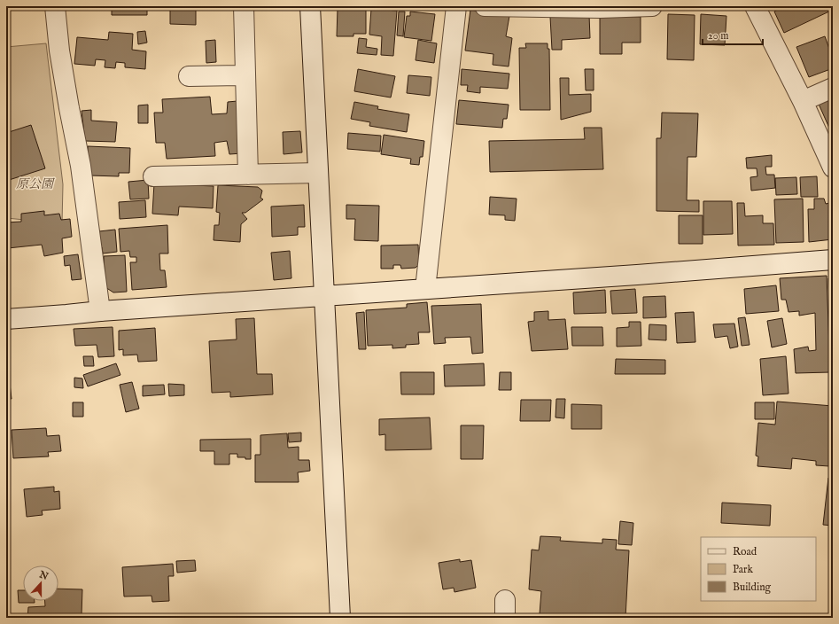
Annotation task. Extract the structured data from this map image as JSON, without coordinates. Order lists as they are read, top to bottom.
{
  "parks": ["原公園"],
  "legend": ["Road", "Park", "Building"],
  "scale_bar": "20 m",
  "north": "top"
}
